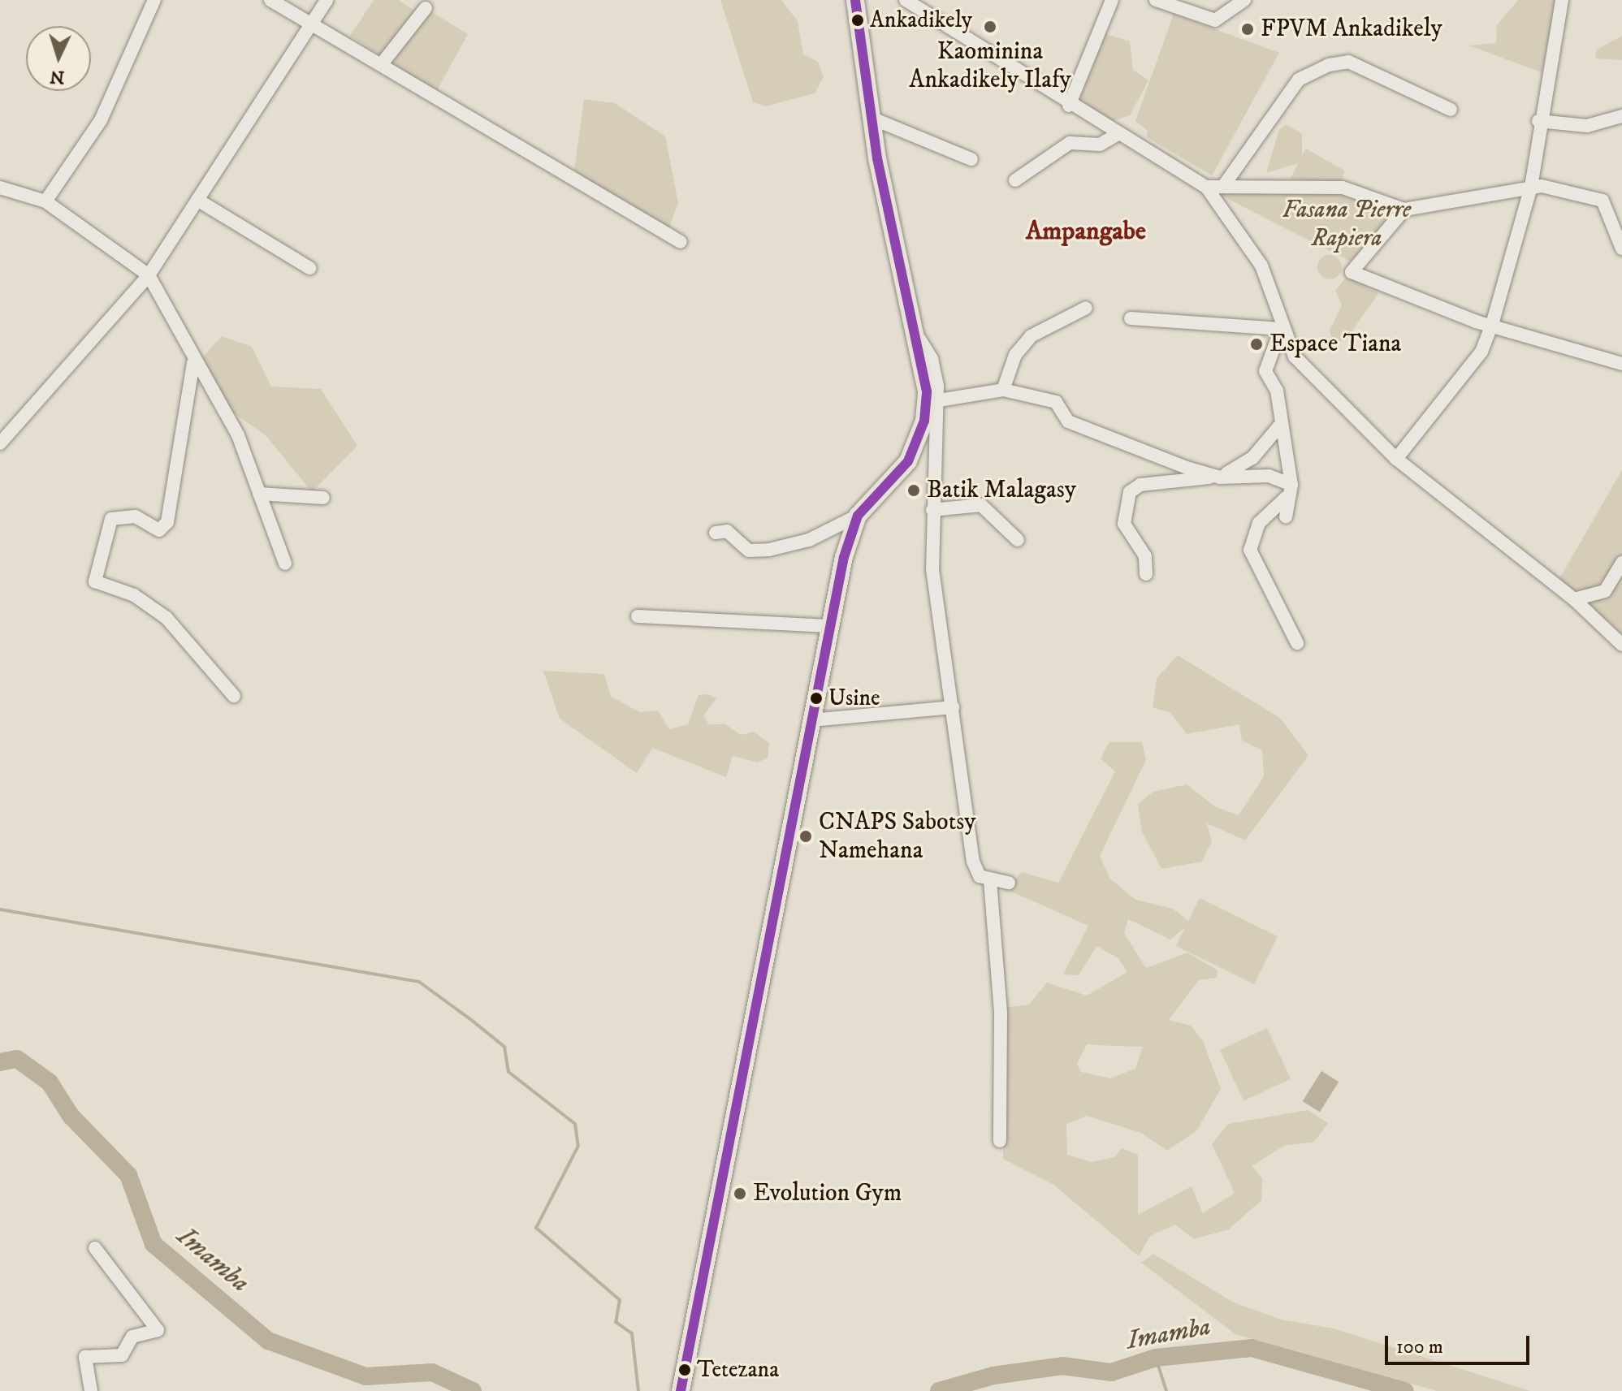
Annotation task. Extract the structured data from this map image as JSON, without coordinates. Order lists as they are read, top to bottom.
{
  "districts": ["Ampangabe"],
  "water": ["Imamba"],
  "parks": ["Fasana Pierre Rapiera"],
  "places": [
    "Ankadikely",
    "Kaominina Ankadikely Ilafy",
    "FPVM Ankadikely",
    "Espace Tiana",
    "Batik Malagasy",
    "Usine",
    "CNAPS Sabotsy Namehana",
    "Evolution Gym",
    "Tetezana"
  ],
  "scale_bar": "100 m",
  "north": "bottom"
}
